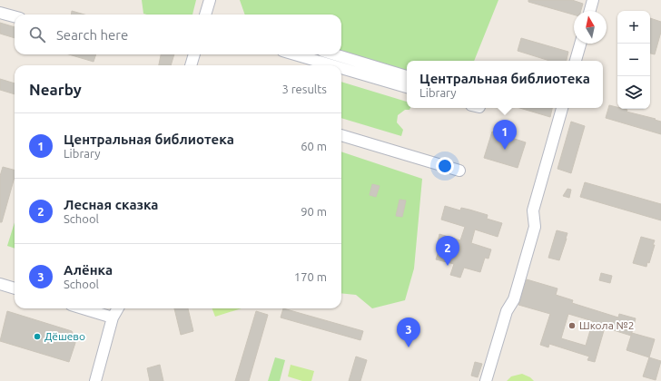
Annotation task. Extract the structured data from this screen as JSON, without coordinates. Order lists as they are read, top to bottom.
{
  "places": ["Школа №2", "Дёшево"],
  "north": "top",
  "page": {
    "map_buttons": ["+", "−"],
    "search": "Search here",
    "popup": ["Центральная библиотека", "Library"],
    "heading": ["Nearby", "3 results"],
    "list": [
      {
        "mark": "1",
        "name": "Центральная библиотека",
        "note": "Library",
        "value": "60 m"
      },
      {
        "mark": "2",
        "name": "Лесная сказка",
        "note": "School",
        "value": "90 m"
      },
      {
        "mark": "3",
        "name": "Алёнка",
        "note": "School",
        "value": "170 m"
      }
    ],
    "pins": ["1", "2", "3"]
  }
}
